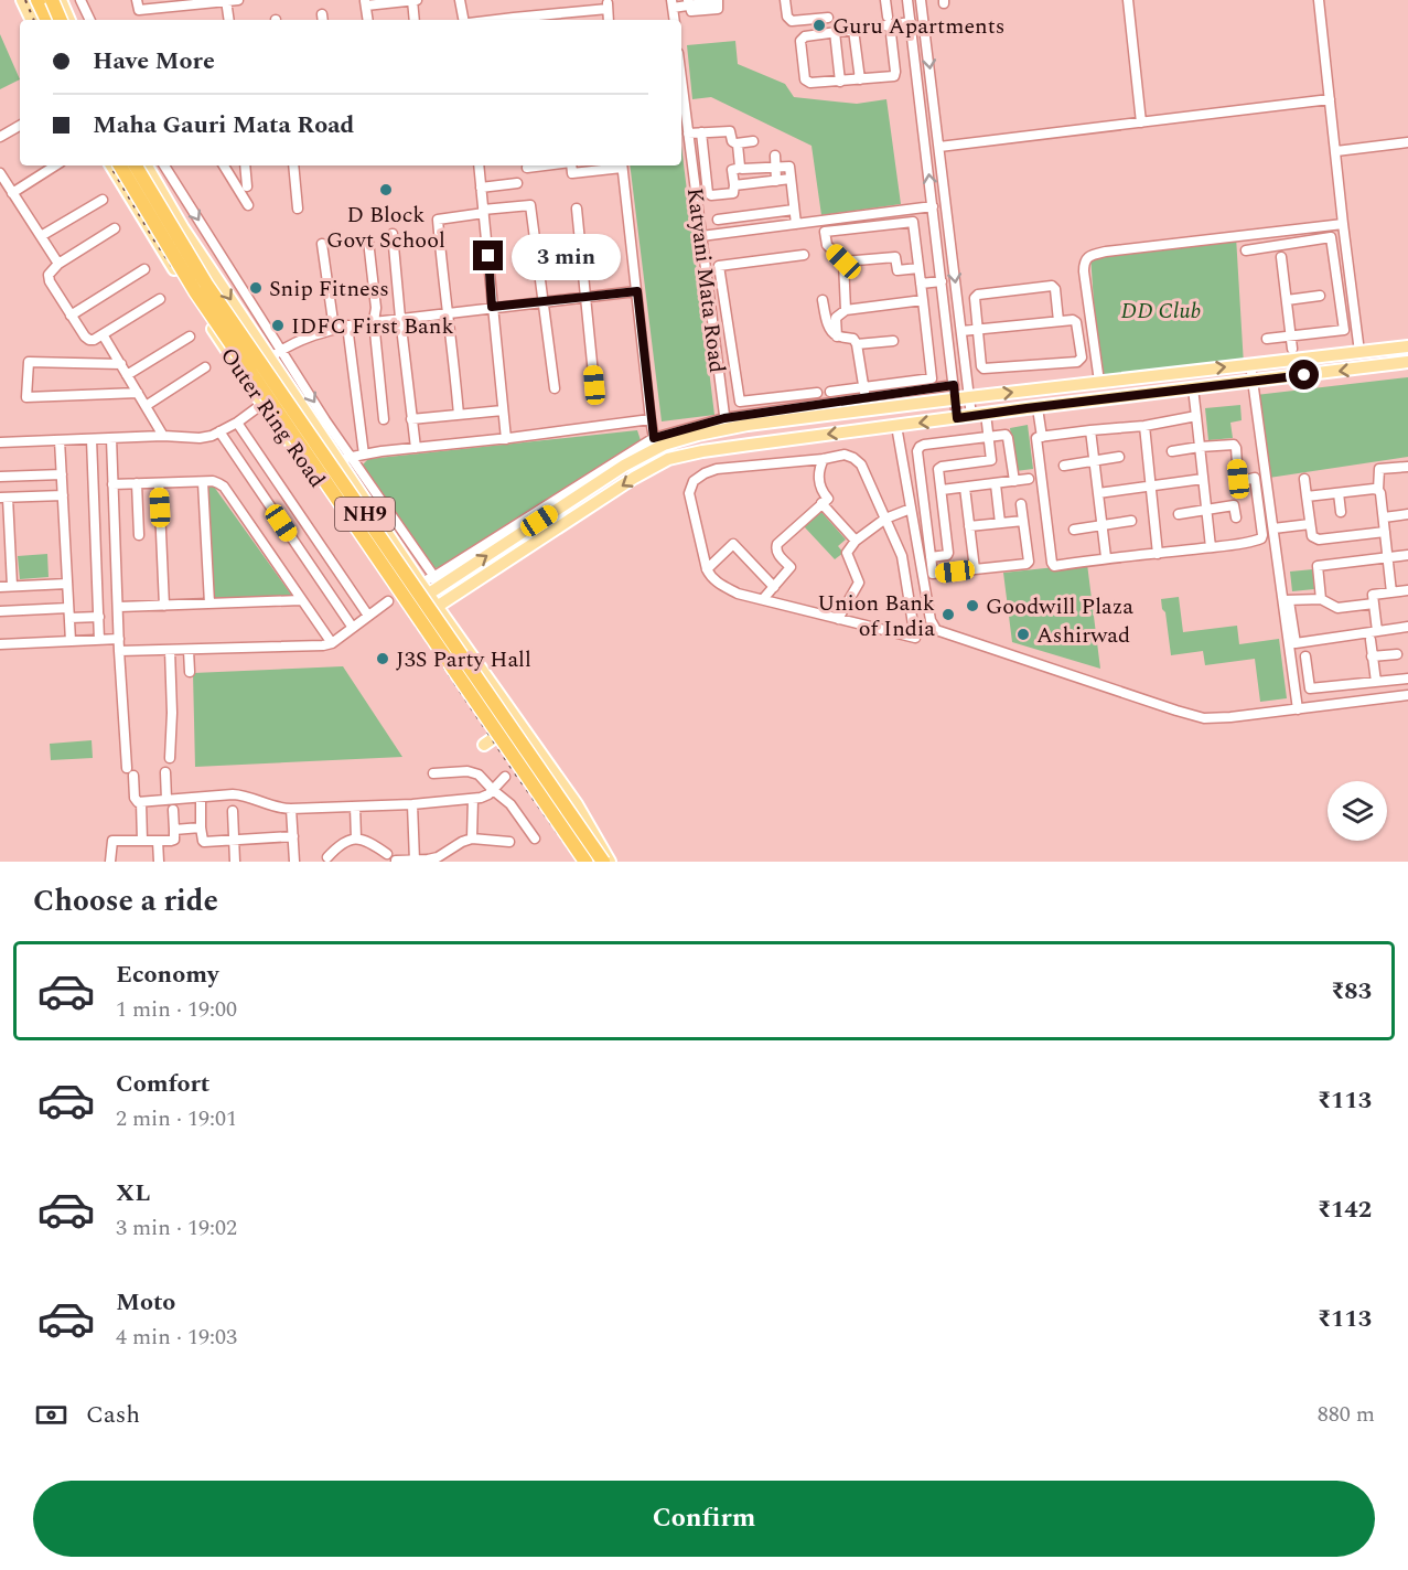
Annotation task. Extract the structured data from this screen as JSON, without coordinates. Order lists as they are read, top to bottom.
{
  "streets": {
    "highway": ["Outer Ring Road", "NH9"],
    "street": ["Katyani Mata Road"]
  },
  "parks": ["DD Club"],
  "places": [
    "Guru Apartments",
    "D Block Govt School",
    "Snip Fitness",
    "IDFC First Bank",
    "Goodwill Plaza",
    "Union Bank of India",
    "Ashirwad",
    "J3S Party Hall"
  ],
  "page": {
    "banner": ["Have More", "Maha Gauri Mata Road"],
    "bubble": "3 min",
    "heading": "Choose a ride",
    "list": [
      {
        "name": "Economy",
        "note": "1 min · 19:00",
        "value": "₹83"
      },
      {
        "name": "Comfort",
        "note": "2 min · 19:01",
        "value": "₹113"
      },
      {
        "name": "XL",
        "note": "3 min · 19:02",
        "value": "₹142"
      },
      {
        "name": "Moto",
        "note": "4 min · 19:03",
        "value": "₹113"
      }
    ],
    "pay": ["Cash", "880 m"],
    "buttons": "Confirm"
  }
}
